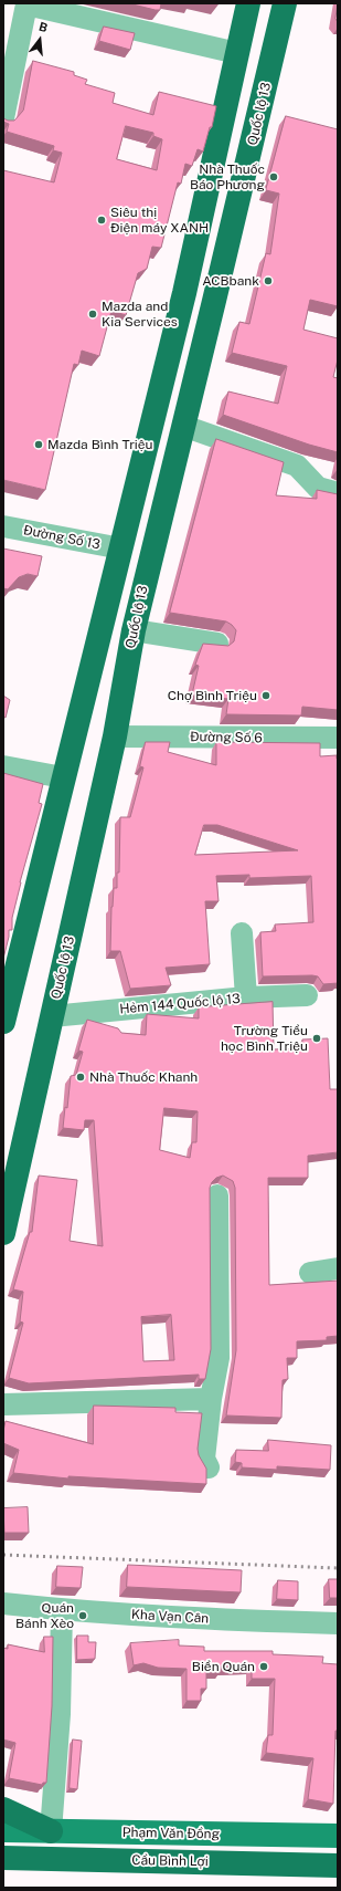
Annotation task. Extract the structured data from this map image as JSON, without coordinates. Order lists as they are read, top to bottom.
{
  "streets": {
    "highway": ["Quốc lộ 13", "Cầu Bình Lợi"],
    "main road": ["Phạm Văn Đồng"],
    "street": [
      "Đường Số 13",
      "Đường Số 6",
      "Hẻm 144 Quốc lộ 13",
      "Kha Vạn Cân"
    ]
  },
  "crossings": [
    ["Quốc lộ 13", "Đường Số 6"],
    ["Quốc lộ 13", "Hẻm 144 Quốc lộ 13"]
  ],
  "places": [
    "Nhà Thuốc Báo Phương",
    "Siêu thị Điện máy XANH",
    "ACBbank",
    "Mazda and Kia Services",
    "Mazda Bình Triệu",
    "Chợ Bình Triệu",
    "Trường Tiểu học Bình Triệu",
    "Nhà Thuốc Khanh",
    "Quán Bánh Xèo",
    "Biển Quán"
  ],
  "north": "top"
}
